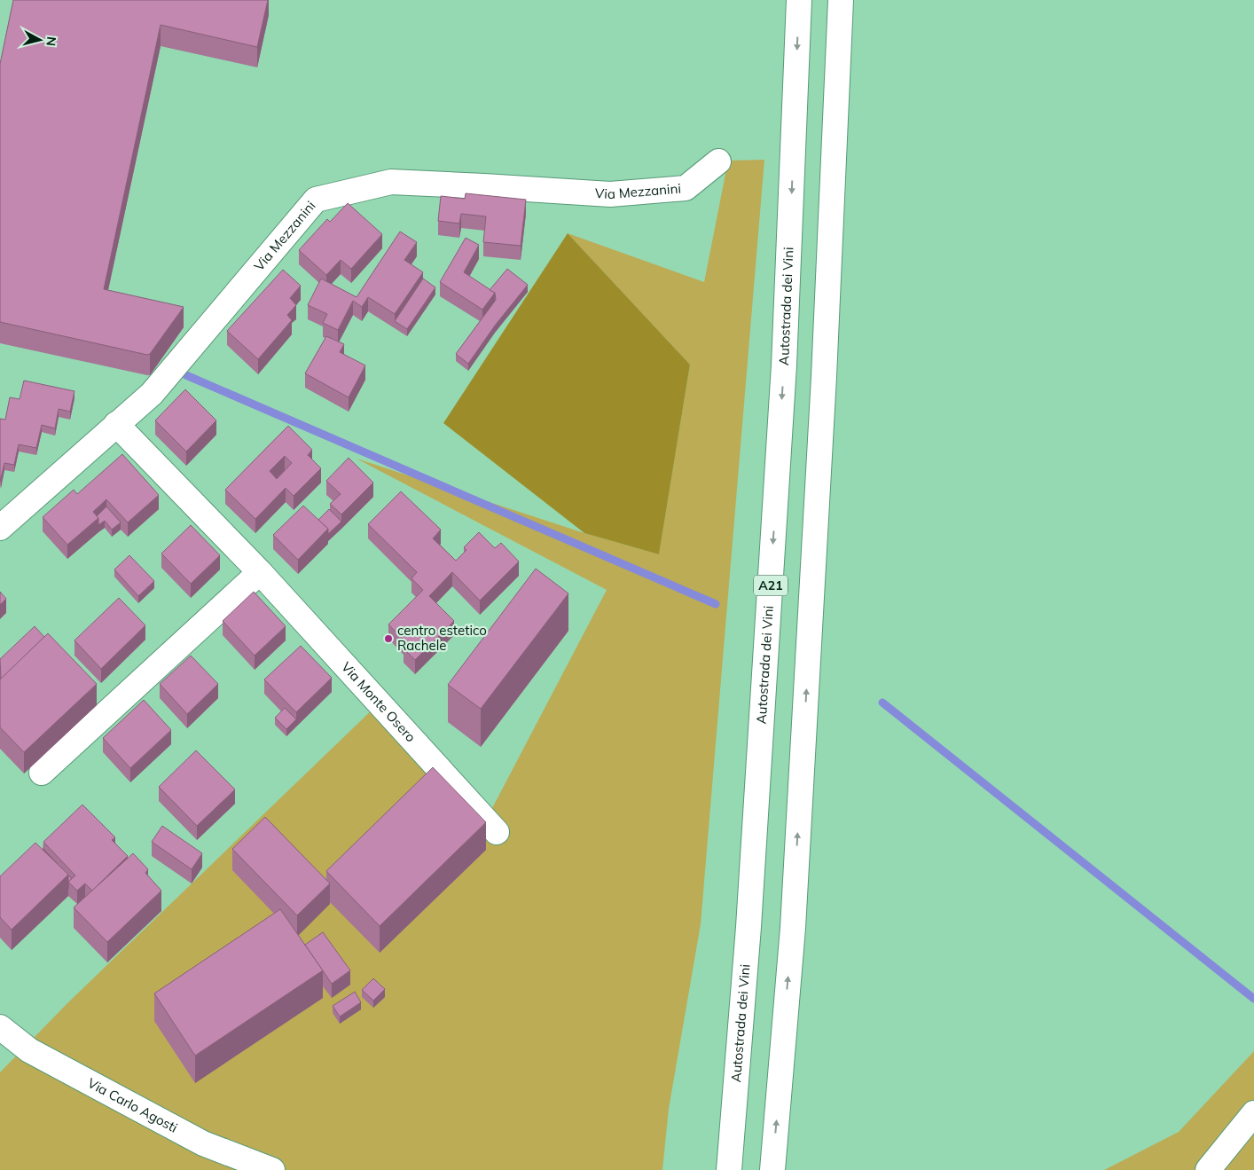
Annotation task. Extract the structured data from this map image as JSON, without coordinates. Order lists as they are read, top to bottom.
{
  "streets": {
    "main road": [
      "Via Mezzanini",
      "Autostrada dei Vini",
      "A21",
      "Via Monte Osero",
      "Via Carlo Agosti"
    ]
  },
  "crossings": [
    ["Via Mezzanini", "Via Monte Osero"]
  ],
  "places": ["centro estetico Rachele"],
  "north": "right"
}
